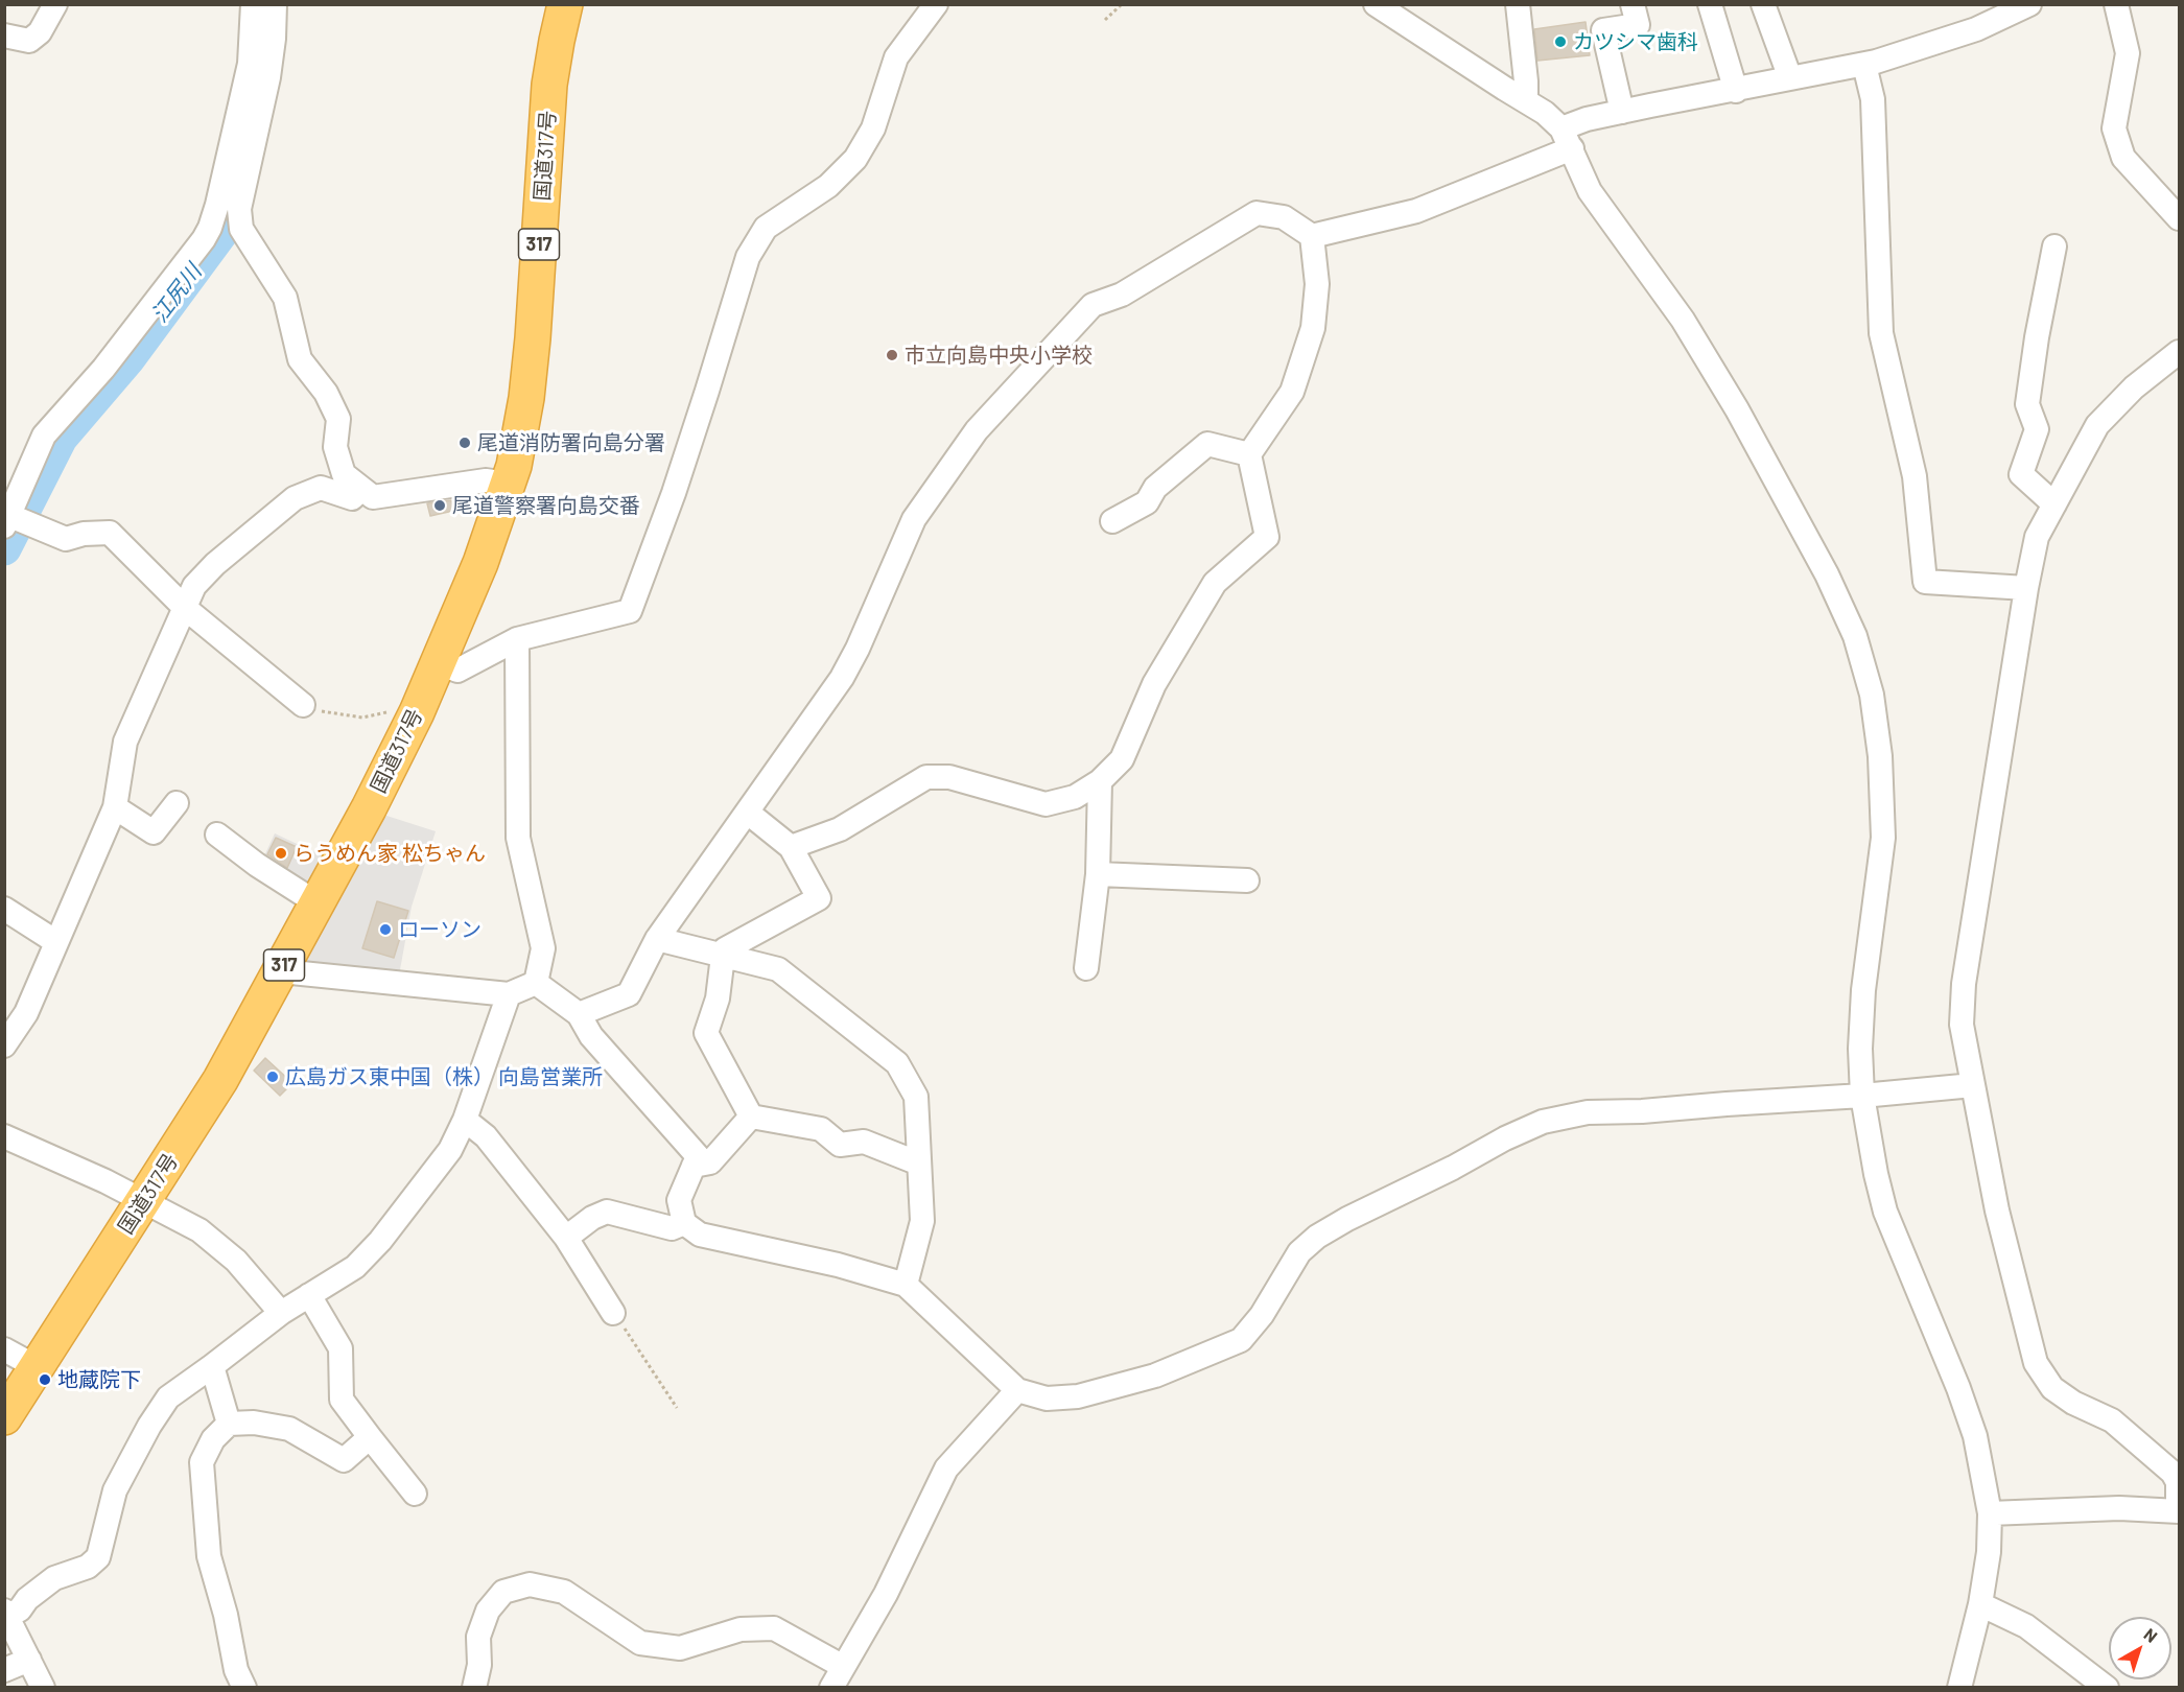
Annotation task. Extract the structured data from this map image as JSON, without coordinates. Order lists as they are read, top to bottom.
{
  "streets": {
    "highway": ["国道317号", "317"]
  },
  "water": ["江尻川"],
  "places": [
    "カツシマ歯科",
    "市立向島中央小学校",
    "尾道消防署向島分署",
    "尾道警察署向島交番",
    "らうめん家 松ちゃん",
    "ローソン",
    "広島ガス東中国（株） 向島営業所",
    "地蔵院下"
  ],
  "north": "top right"
}
